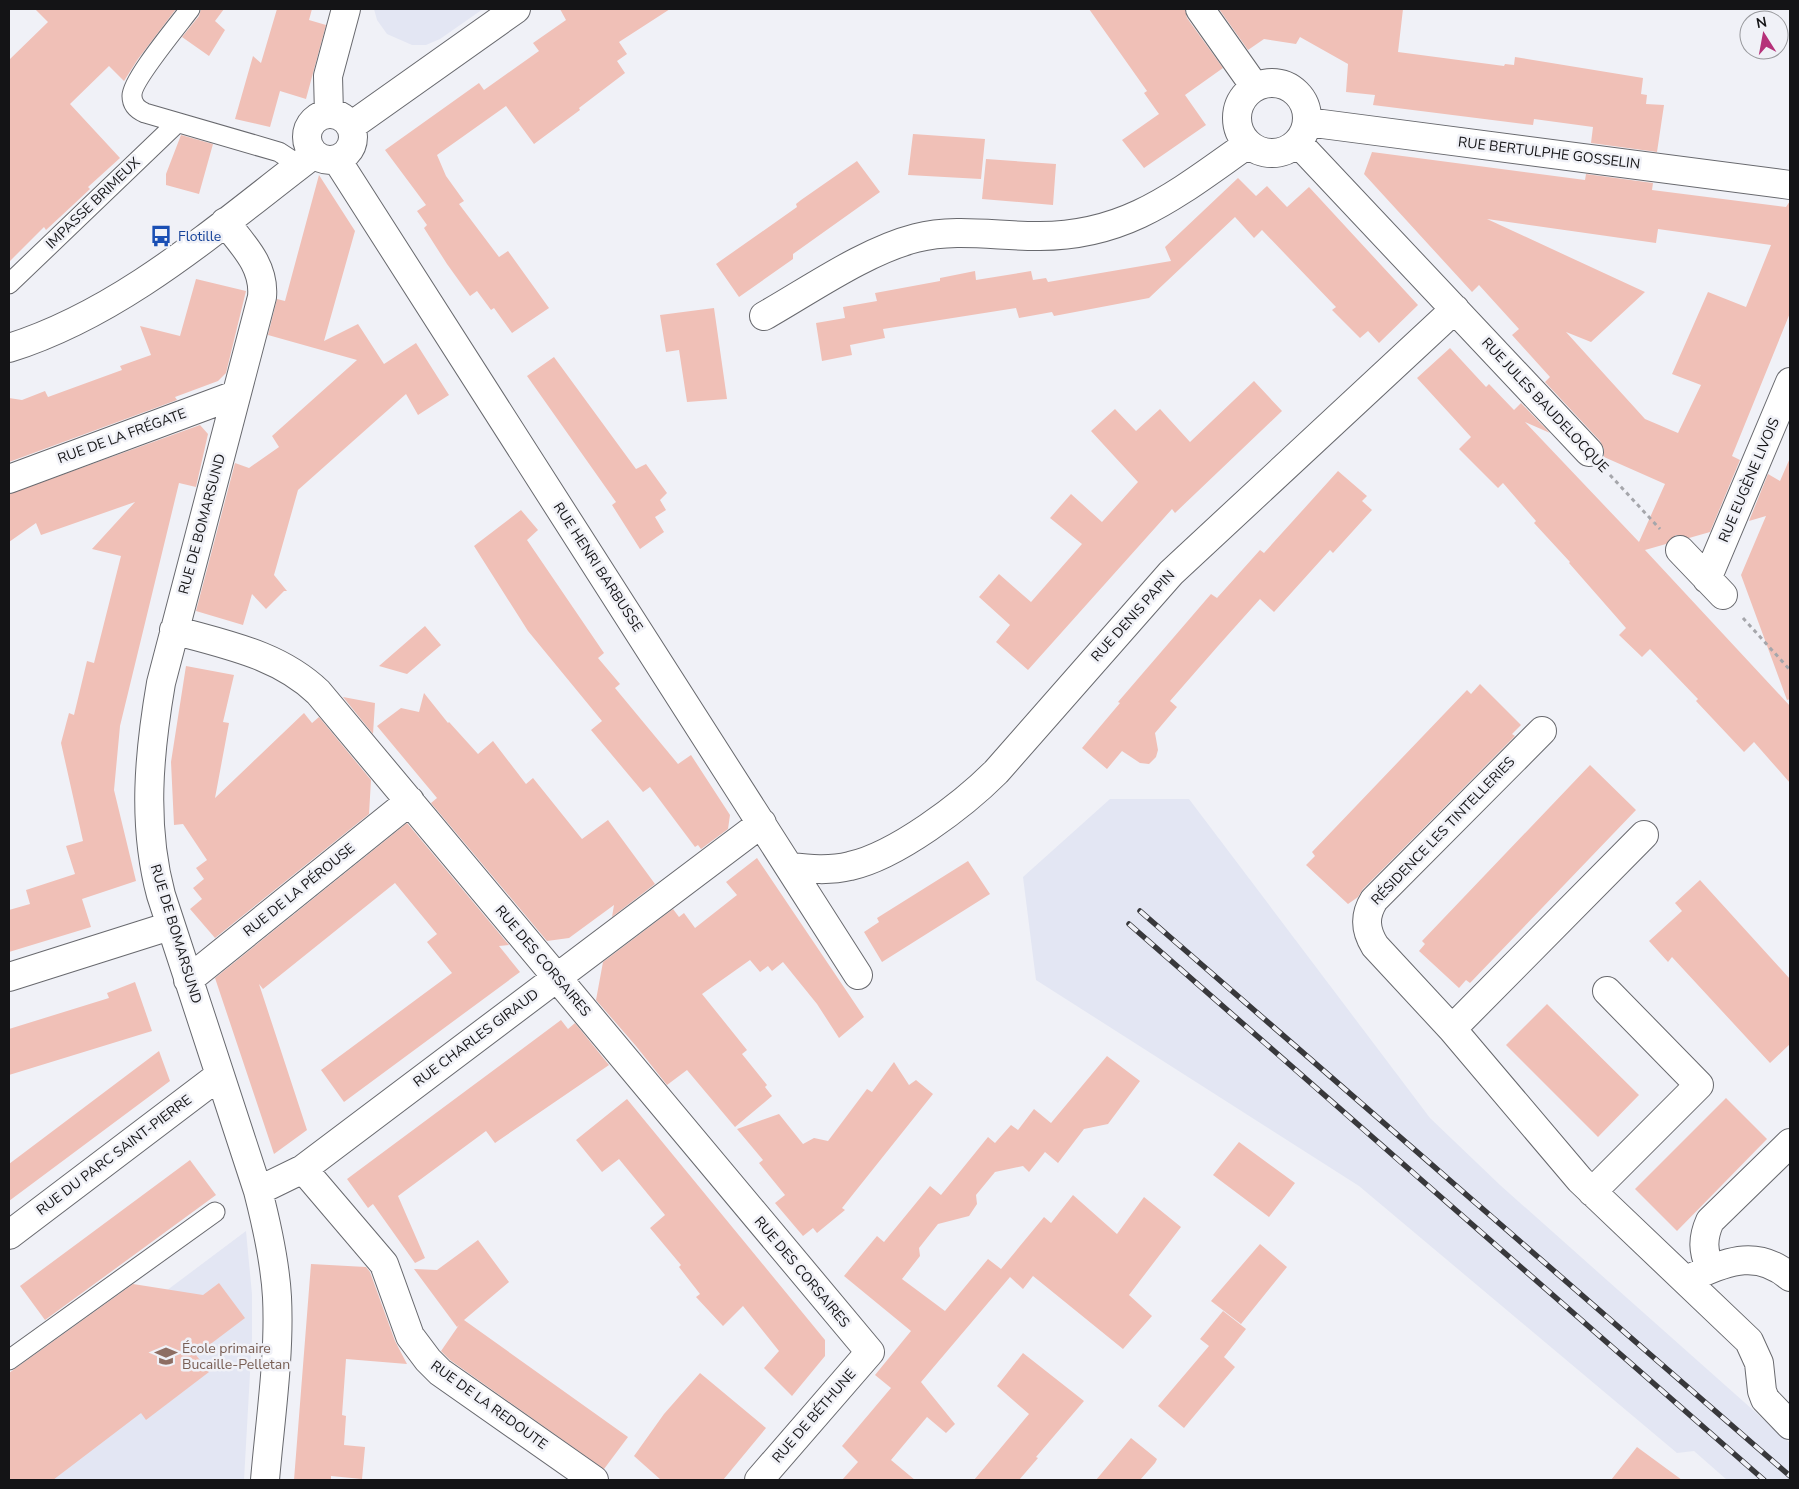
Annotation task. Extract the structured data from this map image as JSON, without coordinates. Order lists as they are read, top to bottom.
{
  "streets": {
    "street": [
      "RUE BERTULPHE GOSSELIN",
      "RUE JULES BAUDELOCQUE",
      "RUE DE LA FRÉGATE",
      "RUE EUGÈNE LIVOIS",
      "RUE DE BOMARSUND",
      "RUE HENRI BARBUSSE",
      "RUE DENIS PAPIN",
      "RÉSIDENCE LES TINTELLERIES",
      "RUE DE LA PÉROUSE",
      "RUE DES CORSAIRES",
      "RUE CHARLES GIRAUD",
      "RUE DU PARC SAINT-PIERRE",
      "RUE DE LA REDOUTE",
      "RUE DE BÉTHUNE"
    ],
    "lane": ["IMPASSE BRIMEUX"]
  },
  "crossings": [
    ["RUE BERTULPHE GOSSELIN", "RUE JULES BAUDELOCQUE"],
    ["RUE JULES BAUDELOCQUE", "RUE DENIS PAPIN"],
    ["RUE DE LA FRÉGATE", "RUE DE BOMARSUND"],
    ["RUE DE BOMARSUND", "RUE DE LA PÉROUSE"],
    ["RUE DE BOMARSUND", "RUE DES CORSAIRES"],
    ["RUE DE BOMARSUND", "RUE CHARLES GIRAUD"],
    ["RUE DE BOMARSUND", "RUE DU PARC SAINT-PIERRE"],
    ["RUE HENRI BARBUSSE", "RUE DENIS PAPIN"],
    ["RUE HENRI BARBUSSE", "RUE CHARLES GIRAUD"],
    ["RUE DE LA PÉROUSE", "RUE DES CORSAIRES"],
    ["RUE DES CORSAIRES", "RUE CHARLES GIRAUD"],
    ["RUE DES CORSAIRES", "RUE DE BÉTHUNE"],
    ["RUE CHARLES GIRAUD", "RUE DE LA REDOUTE"]
  ],
  "places": {
    "bus stop": ["Flotille"],
    "school or university": ["École primaire Bucaille-Pelletan"]
  },
  "north": "top"
}
